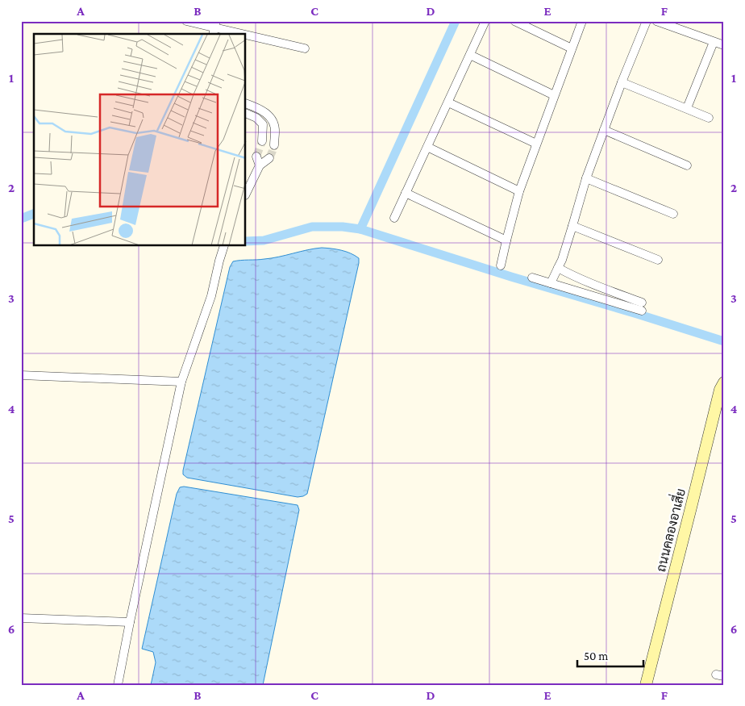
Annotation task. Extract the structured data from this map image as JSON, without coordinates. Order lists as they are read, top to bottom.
{
  "streets": {
    "street": ["ถนนคลองอาเสี่ย"]
  },
  "scale_bar": "50 m",
  "grid": {
    "columns": [
      "A",
      "B",
      "C",
      "D",
      "E",
      "F"
    ],
    "rows": [
      "1",
      "2",
      "3",
      "4",
      "5",
      "6"
    ]
  }
}
